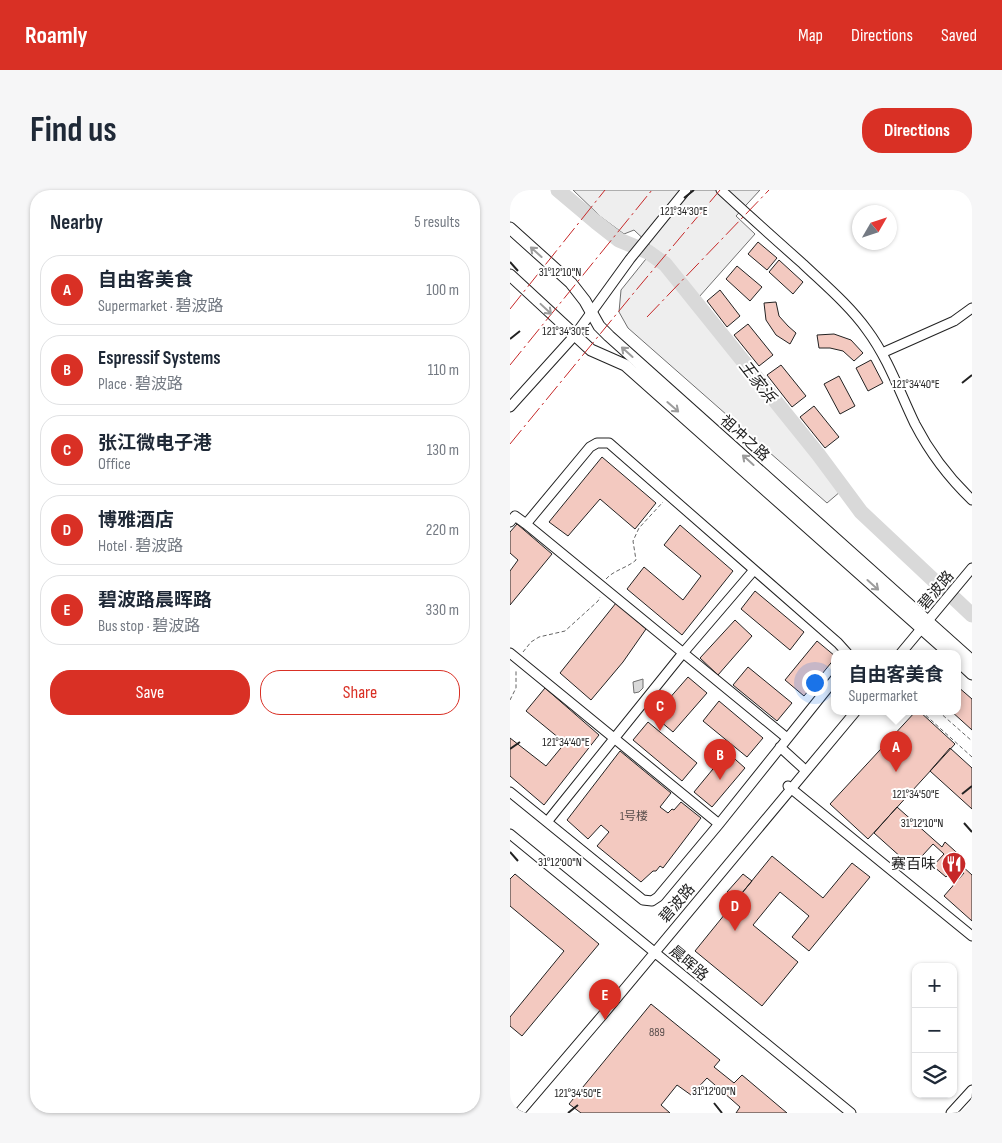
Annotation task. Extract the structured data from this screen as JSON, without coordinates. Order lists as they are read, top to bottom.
{
  "streets": {
    "main road": ["祖冲之路"],
    "street": ["碧波路", "晨晖路"]
  },
  "crossings": [
    ["祖冲之路", "碧波路"],
    ["碧波路", "晨晖路"]
  ],
  "water": ["王家浜"],
  "places": {
    "restaurant": ["赛百味"]
  },
  "house_numbers": ["1号楼", "889"],
  "north": "top right",
  "page": {
    "header": "Roamly",
    "nav": ["Map", "Directions", "Saved"],
    "buttons": [
      "Directions",
      ["Save", "Share"]
    ],
    "title": "Find us",
    "heading": ["Nearby", "5 results"],
    "list": [
      {
        "mark": "A",
        "name": "自由客美食",
        "note": "Supermarket · 碧波路",
        "value": "100 m"
      },
      {
        "mark": "B",
        "name": "Espressif Systems",
        "note": "Place · 碧波路",
        "value": "110 m"
      },
      {
        "mark": "C",
        "name": "张江微电子港",
        "note": "Office",
        "value": "130 m"
      },
      {
        "mark": "D",
        "name": "博雅酒店",
        "note": "Hotel · 碧波路",
        "value": "220 m"
      },
      {
        "mark": "E",
        "name": "碧波路晨晖路",
        "note": "Bus stop · 碧波路",
        "value": "330 m"
      }
    ],
    "popup": ["自由客美食", "Supermarket"],
    "pins": [
      "C",
      "A",
      "B",
      "D",
      "E"
    ],
    "map_buttons": ["+", "−"]
  },
  "coordinates": [
    "121°34'30\"E",
    "31°12'10\"N",
    "121°34'40\"E",
    "121°34'50\"E",
    "31°12'00\"N"
  ]
}
